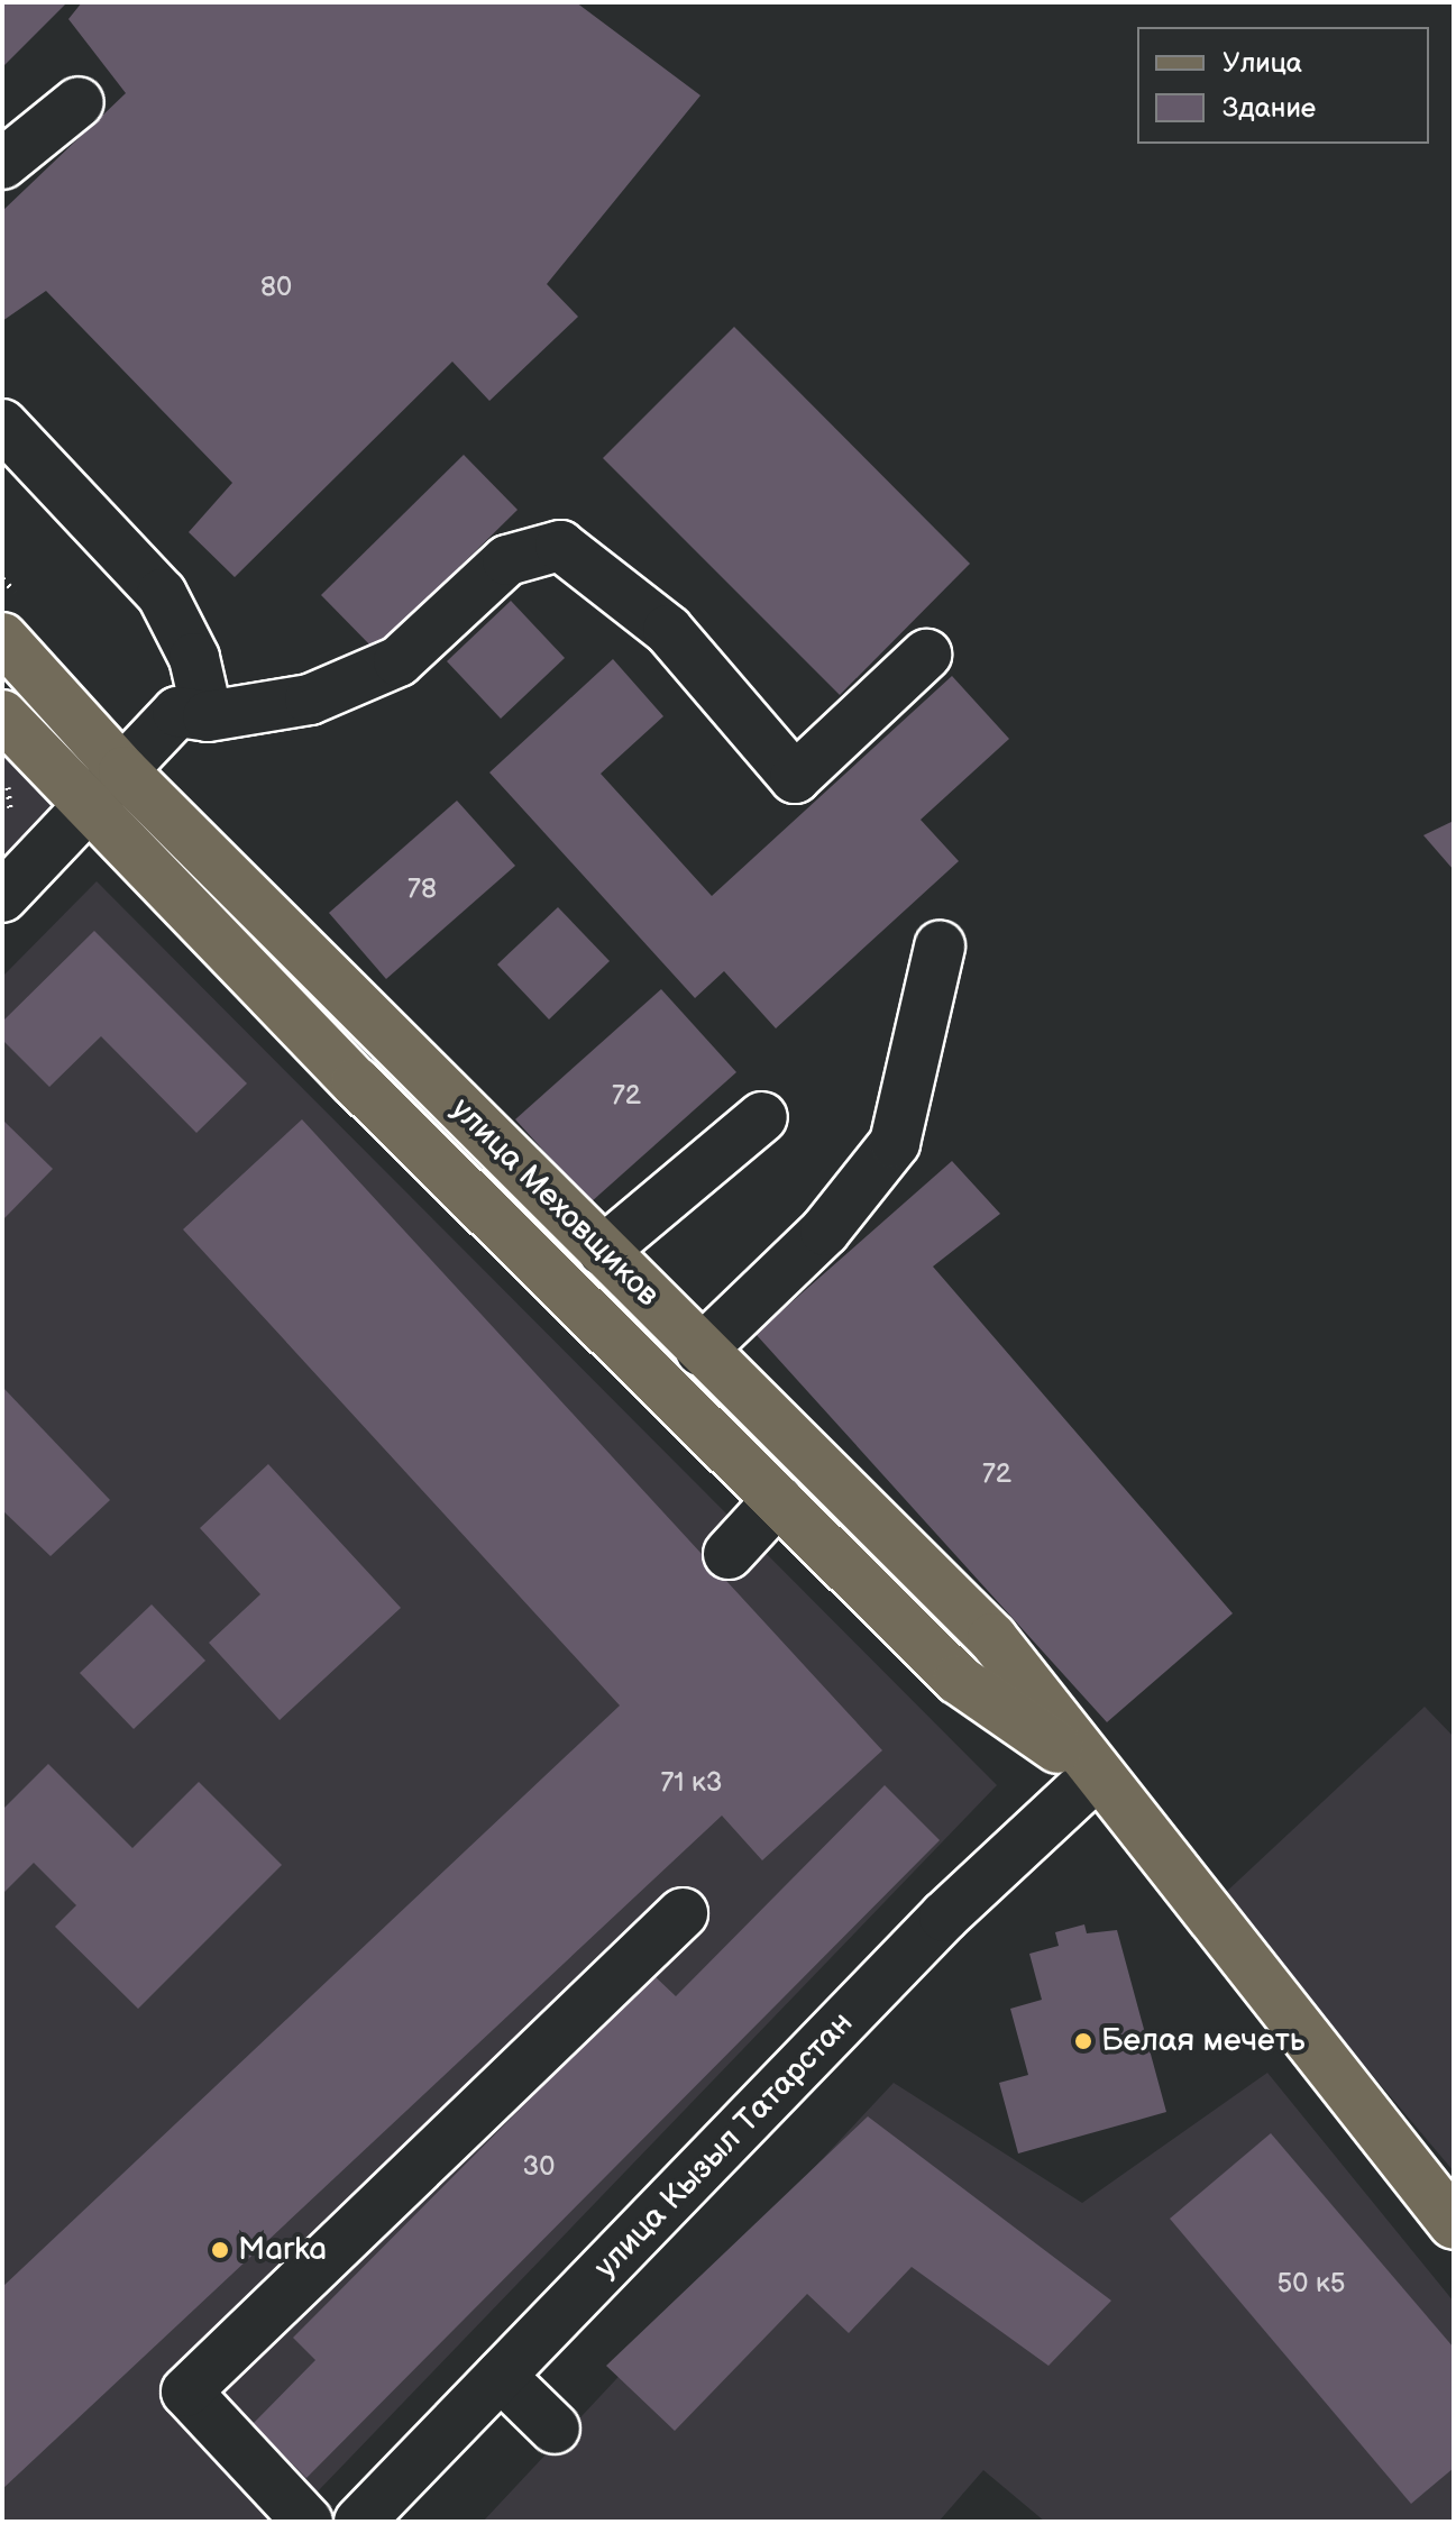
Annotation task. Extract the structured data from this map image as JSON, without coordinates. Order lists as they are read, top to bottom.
{
  "streets": {
    "main road": ["улица Меховщиков"],
    "street": ["улица Кызыл Татарстан"]
  },
  "crossings": [
    ["улица Меховщиков", "улица Кызыл Татарстан"]
  ],
  "places": ["Белая мечеть", "Marka"],
  "house_numbers": [
    "80",
    "78",
    "72",
    "72",
    "71 к3",
    "30",
    "50 к5"
  ],
  "legend": ["Улица", "Здание"]
}
